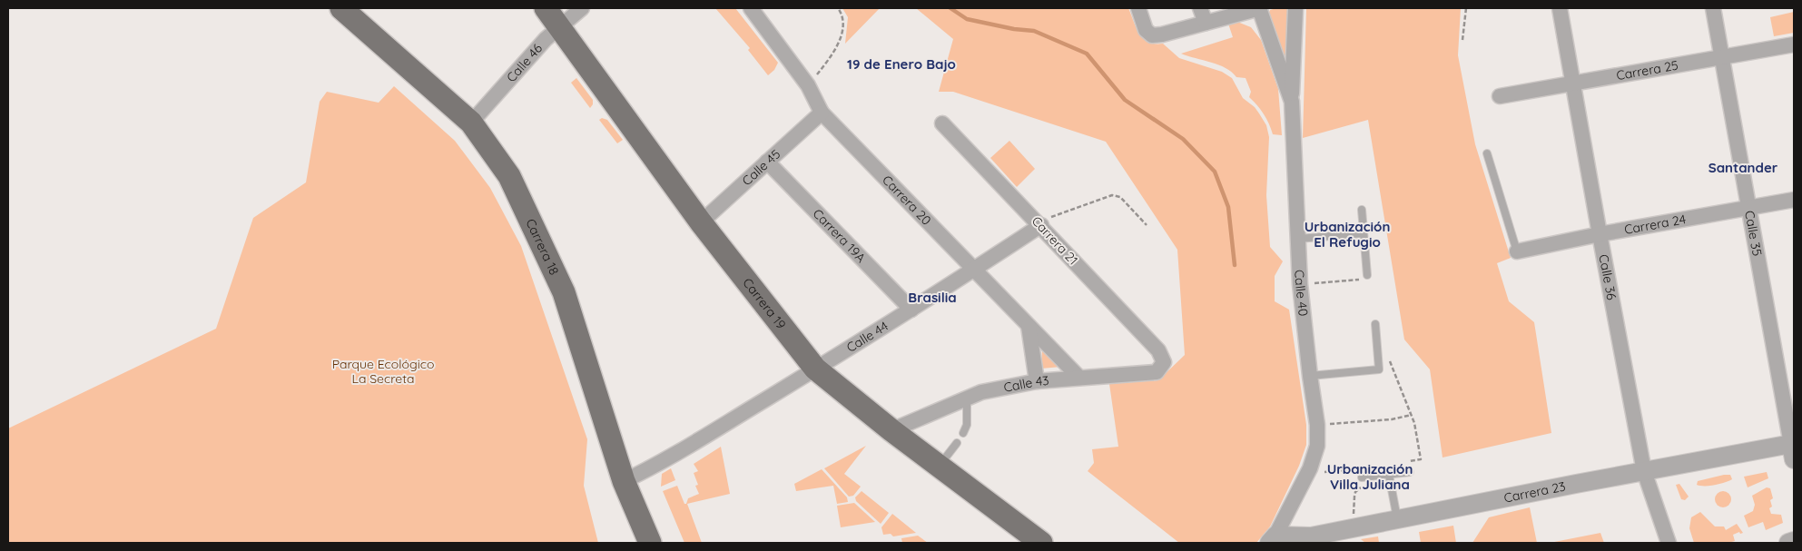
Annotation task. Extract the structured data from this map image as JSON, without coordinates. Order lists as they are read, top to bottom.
{
  "streets": {
    "main road": ["Carrera 18", "Carrera 19"],
    "street": [
      "Calle 46",
      "Carrera 25",
      "Calle 45",
      "Carrera 20",
      "Carrera 24",
      "Calle 35",
      "Carrera 19A",
      "Carrera 21",
      "Calle 36",
      "Calle 40",
      "Calle 44",
      "Calle 43",
      "Carrera 23"
    ]
  },
  "crossings": [
    ["Calle 46", "Carrera 18"],
    ["Calle 46", "Carrera 19"],
    ["Carrera 25", "Calle 35"],
    ["Carrera 25", "Calle 36"],
    ["Calle 45", "Carrera 20"],
    ["Calle 45", "Carrera 19A"],
    ["Calle 45", "Carrera 19"],
    ["Carrera 20", "Calle 44"],
    ["Carrera 20", "Calle 43"],
    ["Carrera 24", "Calle 35"],
    ["Carrera 24", "Calle 36"],
    ["Calle 35", "Carrera 23"],
    ["Carrera 19A", "Calle 44"],
    ["Carrera 21", "Calle 44"],
    ["Carrera 21", "Calle 43"],
    ["Carrera 18", "Calle 44"],
    ["Calle 36", "Carrera 23"],
    ["Calle 40", "Carrera 23"],
    ["Carrera 19", "Calle 44"],
    ["Carrera 19", "Calle 43"]
  ],
  "districts": [
    "19 de Enero Bajo",
    "Santander",
    "Urbanización El Refugio",
    "Brasilia",
    "Urbanización Villa Juliana"
  ],
  "parks": ["Parque Ecológico La Secreta"]
}
